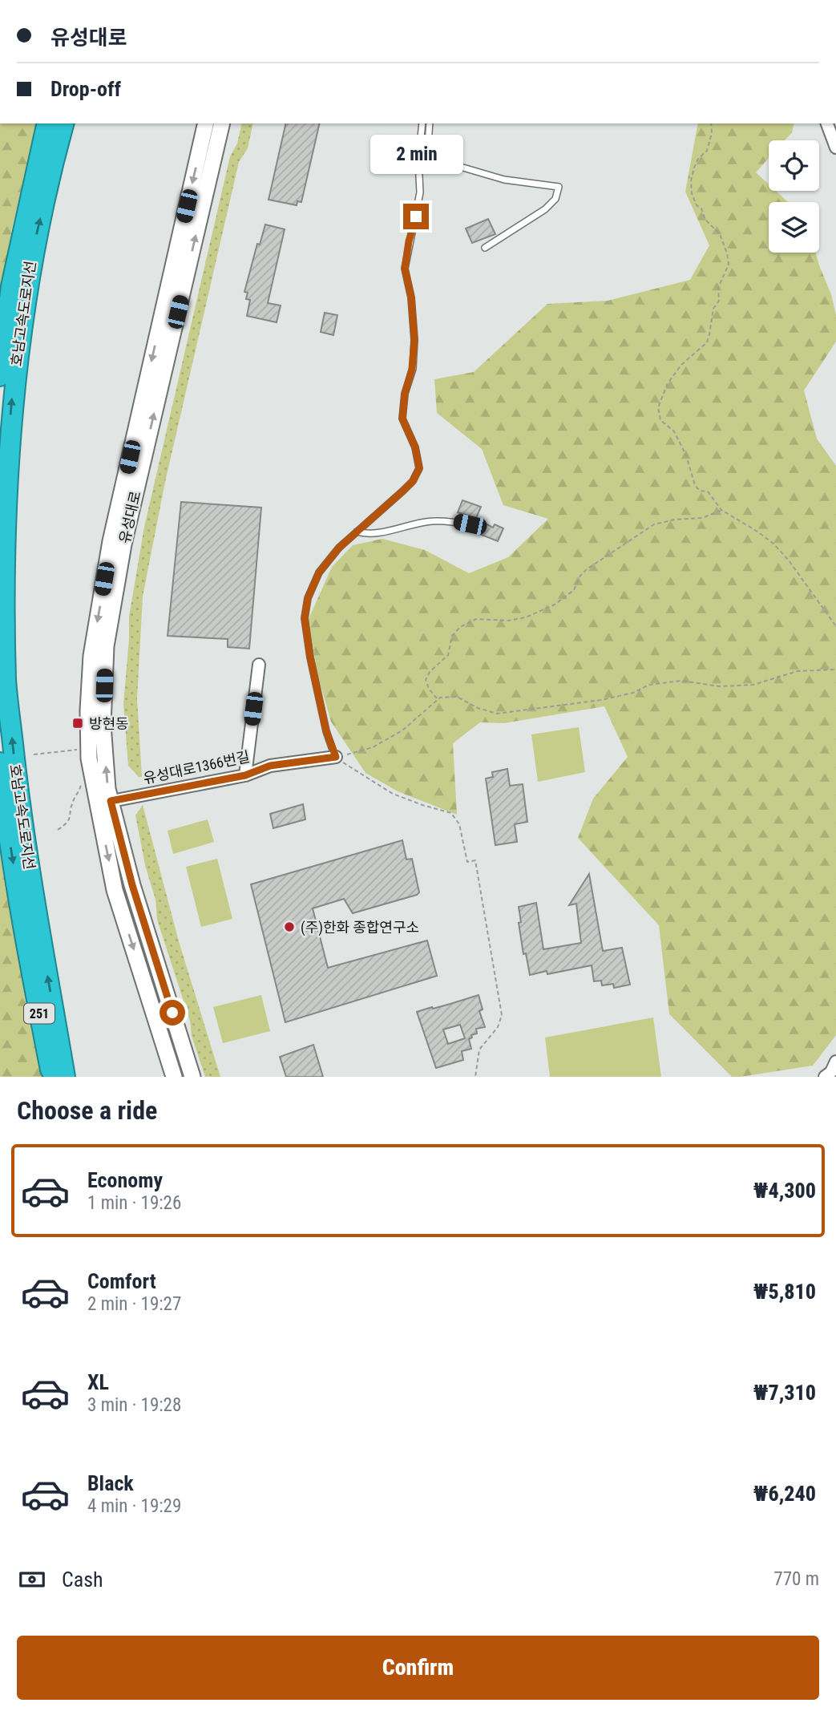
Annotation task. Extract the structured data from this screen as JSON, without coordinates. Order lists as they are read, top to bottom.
{
  "streets": {
    "highway": ["호남고속도로지선", "251"],
    "main road": ["유성대로"],
    "street": ["유성대로1366번길"]
  },
  "crossings": [
    ["유성대로", "유성대로1366번길"]
  ],
  "places": {
    "transit": ["방현동"],
    "other": ["(주)한화 종합연구소"]
  },
  "page": {
    "banner": ["유성대로", "Drop-off"],
    "bubble": "2 min",
    "heading": "Choose a ride",
    "list": [
      {
        "name": "Economy",
        "note": "1 min · 19:26",
        "value": "₩4,300"
      },
      {
        "name": "Comfort",
        "note": "2 min · 19:27",
        "value": "₩5,810"
      },
      {
        "name": "XL",
        "note": "3 min · 19:28",
        "value": "₩7,310"
      },
      {
        "name": "Black",
        "note": "4 min · 19:29",
        "value": "₩6,240"
      }
    ],
    "pay": ["Cash", "770 m"],
    "buttons": "Confirm"
  }
}
